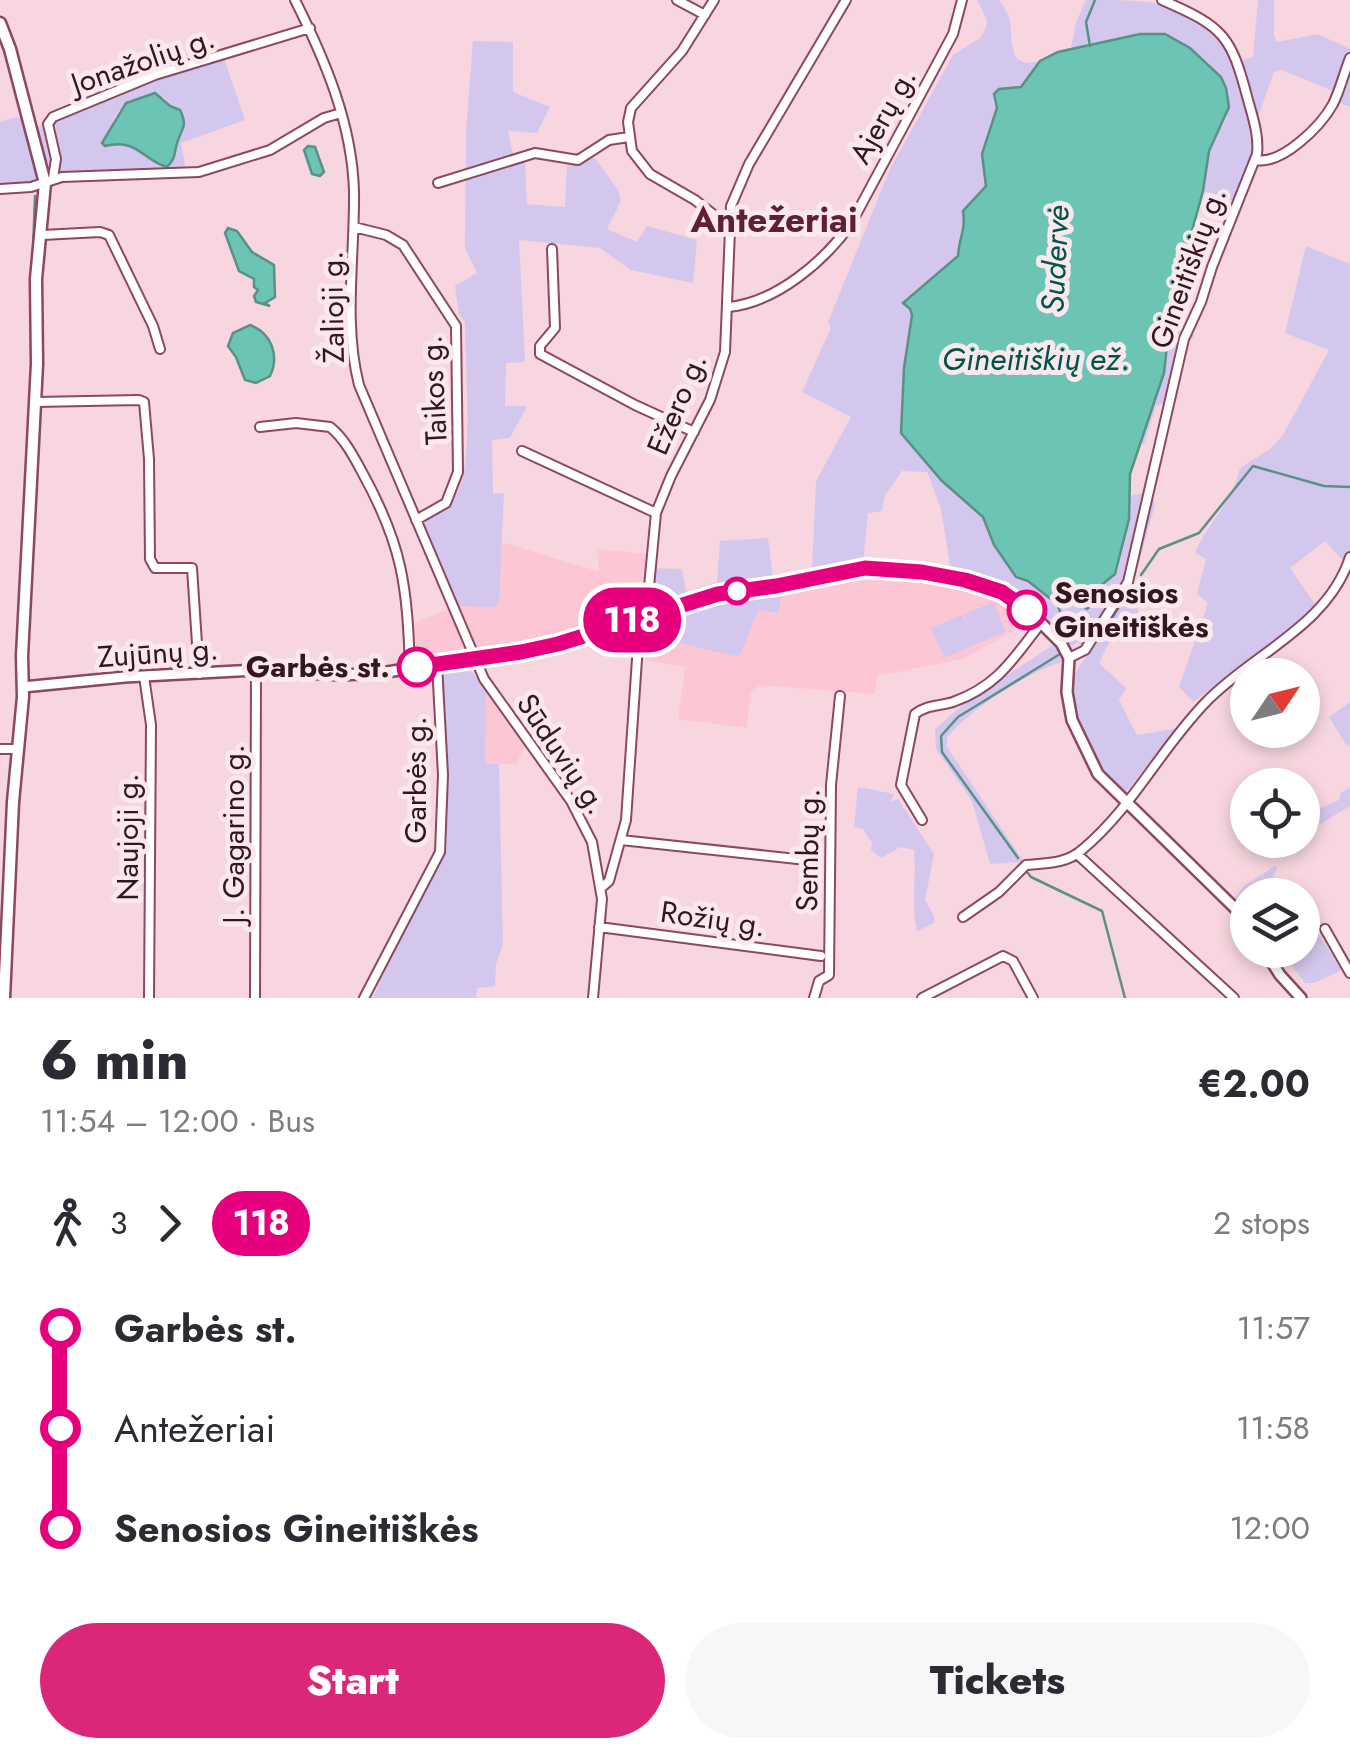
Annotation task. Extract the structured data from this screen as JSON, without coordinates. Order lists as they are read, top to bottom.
{
  "streets": {
    "street": [
      "Jonažolių g.",
      "Ajerų g.",
      "Gineitiškių g.",
      "Žalioji g.",
      "Taikos g.",
      "Ežero g.",
      "Zujūnų g.",
      "Sūduvių g.",
      "Garbės g.",
      "J. Gagarino g.",
      "Naujoji g.",
      "Sembų g.",
      "Rožių g."
    ]
  },
  "crossings": [
    ["Jonažolių g.", "Žalioji g."],
    ["Ajerų g.", "Ežero g."],
    ["Gineitiškių g.", "Zujūnų g."],
    ["Žalioji g.", "Taikos g."],
    ["Žalioji g.", "Zujūnų g."],
    ["Žalioji g.", "Sūduvių g."],
    ["Ežero g.", "Zujūnų g."],
    ["Zujūnų g.", "Sūduvių g."],
    ["Zujūnų g.", "Garbės g."],
    ["Zujūnų g.", "J. Gagarino g."],
    ["Zujūnų g.", "Naujoji g."],
    ["Sūduvių g.", "Rožių g."]
  ],
  "districts": ["Antežeriai"],
  "water": ["Sudervė", "Gineitiškių ež."],
  "places": ["Senosios Gineitiškės", "Garbės st."],
  "lines": ["bus line 118"],
  "north": "top right",
  "page": {
    "on_map": "118",
    "heading": ["6 min", "11:54 – 12:00 · Bus", "€2.00"],
    "legs": ["3", "118", "2 stops"],
    "list": [
      {
        "name": "Garbės st.",
        "value": "11:57"
      },
      {
        "name": "Antežeriai",
        "value": "11:58"
      },
      {
        "name": "Senosios Gineitiškės",
        "value": "12:00"
      }
    ],
    "buttons": ["Start", "Tickets"]
  }
}
